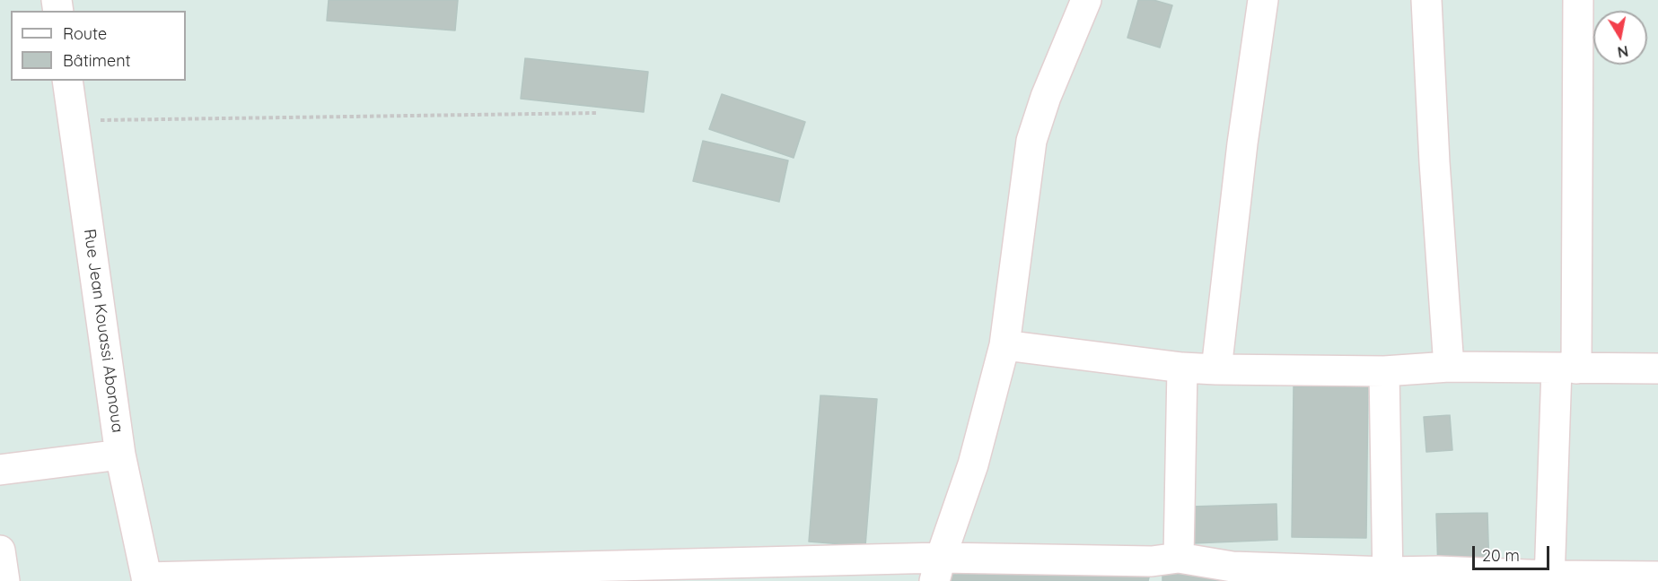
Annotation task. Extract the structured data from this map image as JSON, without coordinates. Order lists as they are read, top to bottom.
{
  "streets": {
    "street": ["Rue Jean Kouassi Abonoua"]
  },
  "legend": ["Route", "Bâtiment"],
  "scale_bar": "20 m",
  "north": "bottom"
}
